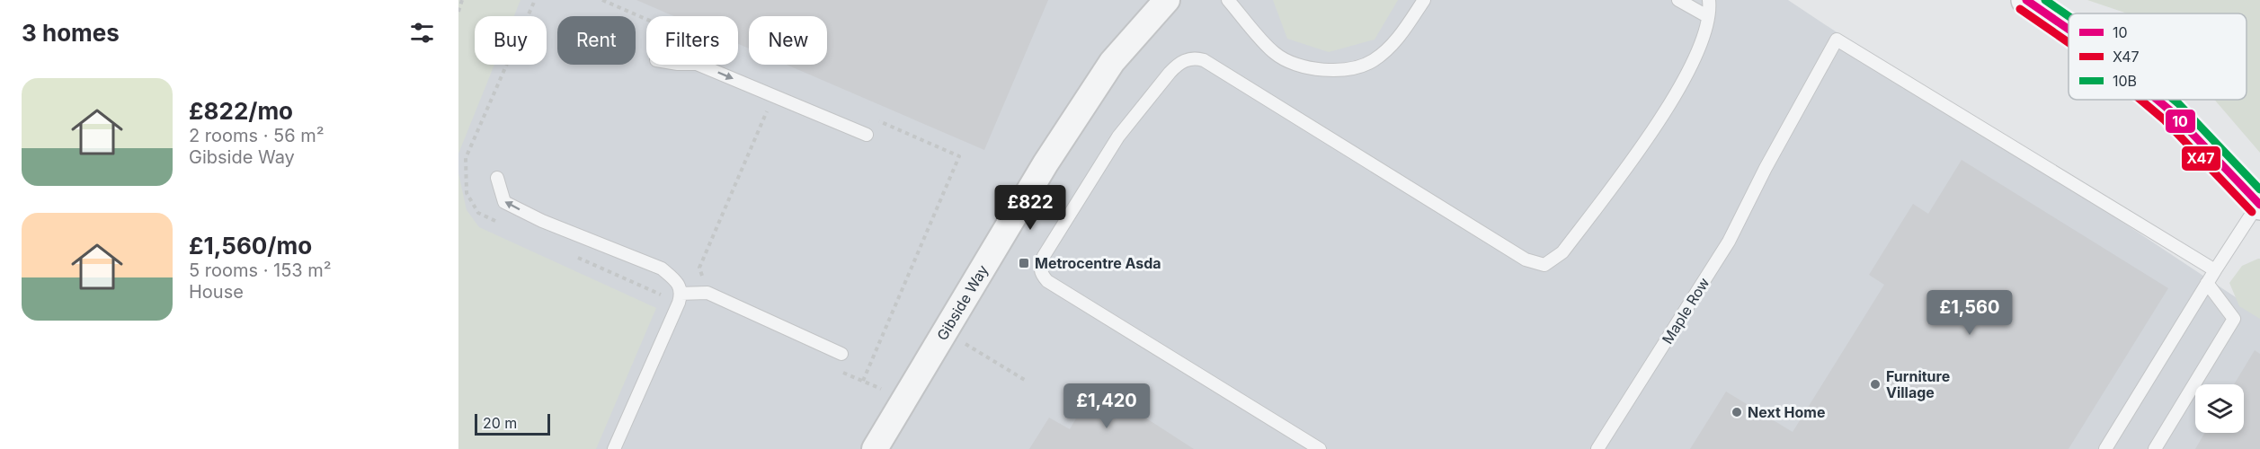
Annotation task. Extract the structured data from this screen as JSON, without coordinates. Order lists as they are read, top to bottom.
{
  "streets": {
    "street": ["Gibside Way"],
    "lane": ["Maple Row"]
  },
  "places": {
    "transit": ["Metrocentre Asda"],
    "other": ["Furniture Village", "Next Home"]
  },
  "lines": ["transit line 10", "transit line 10B", "transit line X47"],
  "legend": ["10", "X47", "10B"],
  "scale_bar": "20 m",
  "page": {
    "heading": "3 homes",
    "chip": [
      "Buy",
      "Rent",
      "Filters",
      "New"
    ],
    "list": [
      {
        "name": "£822/mo",
        "note": "2 rooms · 56 m² · Gibside Way"
      },
      {
        "name": "£1,560/mo",
        "note": "5 rooms · 153 m² · House"
      }
    ],
    "price": ["£822", "£1,560", "£1,420"],
    "scale": "20 m"
  }
}
